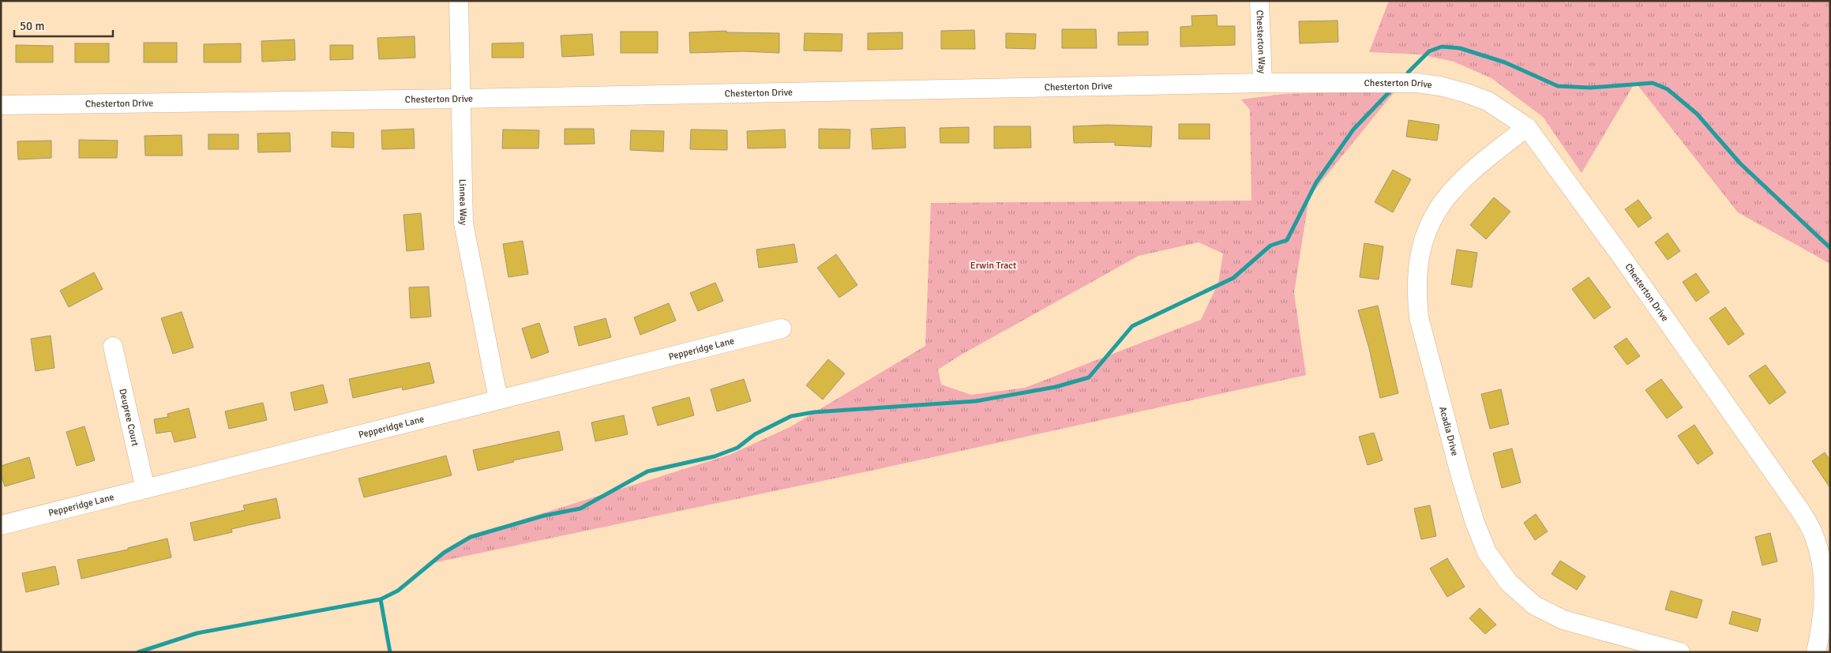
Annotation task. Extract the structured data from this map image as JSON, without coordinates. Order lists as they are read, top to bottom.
{
  "streets": {
    "street": [
      "Chesterton Way",
      "Chesterton Drive",
      "Linnea Way",
      "Pepperidge Lane",
      "Deupree Court",
      "Acadia Drive"
    ]
  },
  "crossings": [
    ["Chesterton Way", "Chesterton Drive"],
    ["Chesterton Drive", "Linnea Way"],
    ["Chesterton Drive", "Acadia Drive"],
    ["Linnea Way", "Pepperidge Lane"],
    ["Pepperidge Lane", "Deupree Court"]
  ],
  "parks": ["Erwin Tract"],
  "scale_bar": "50 m"
}
